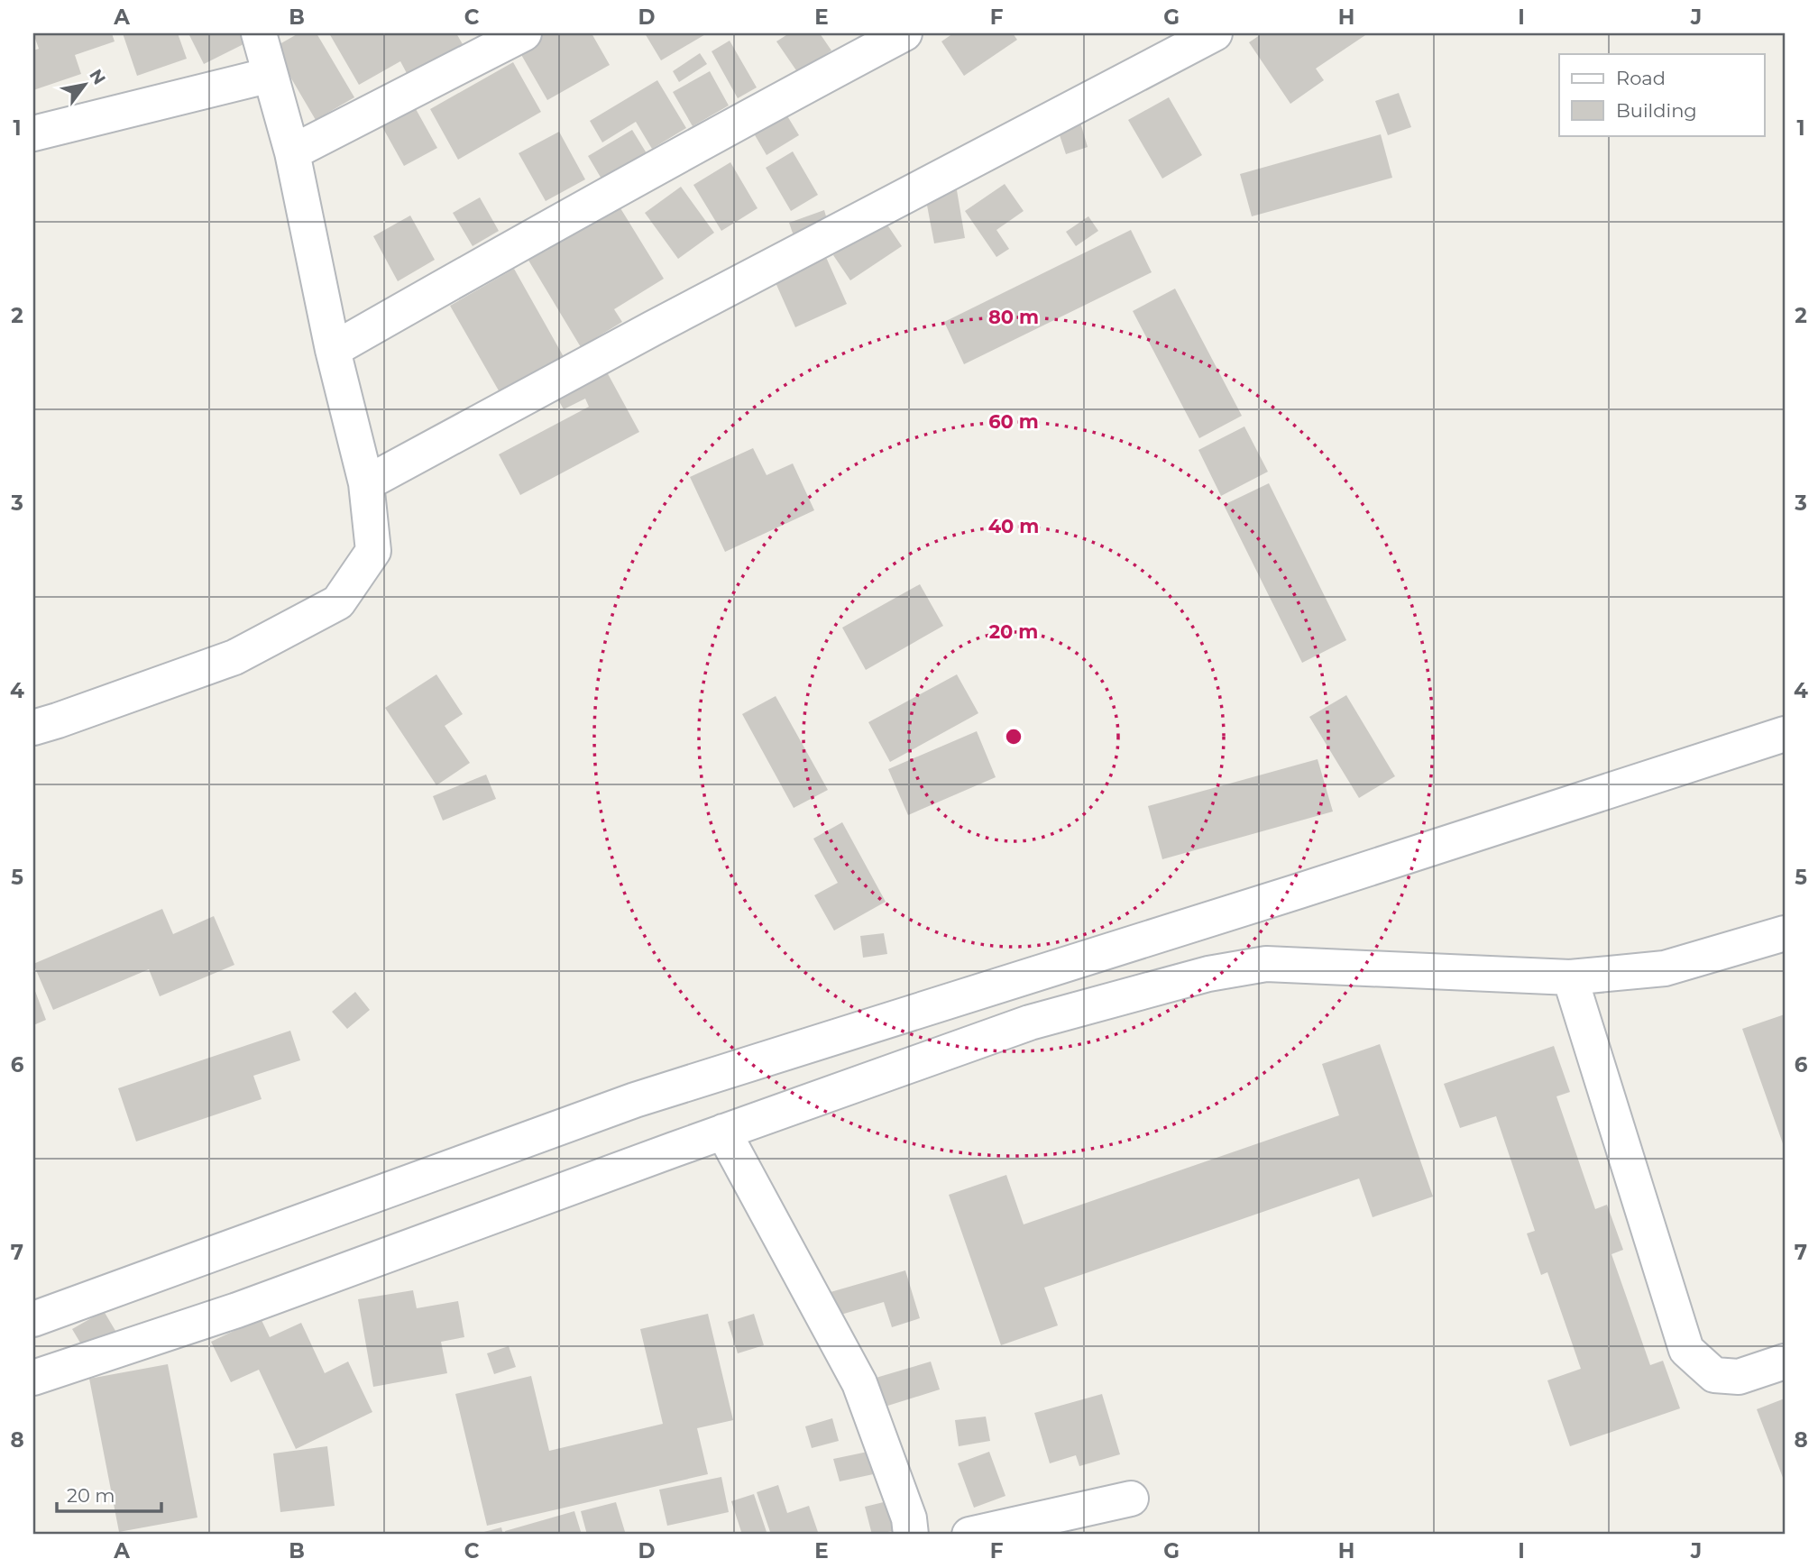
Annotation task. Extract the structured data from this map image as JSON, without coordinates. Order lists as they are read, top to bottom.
{
  "legend": ["Road", "Building"],
  "scale_bar": "20 m",
  "north": "top right",
  "grid": {
    "columns": [
      "A",
      "B",
      "C",
      "D",
      "E",
      "F",
      "G",
      "H",
      "I",
      "J"
    ],
    "rows": [
      "1",
      "2",
      "3",
      "4",
      "5",
      "6",
      "7",
      "8"
    ]
  },
  "rings": [
    "80 m",
    "60 m",
    "40 m",
    "20 m"
  ]
}
